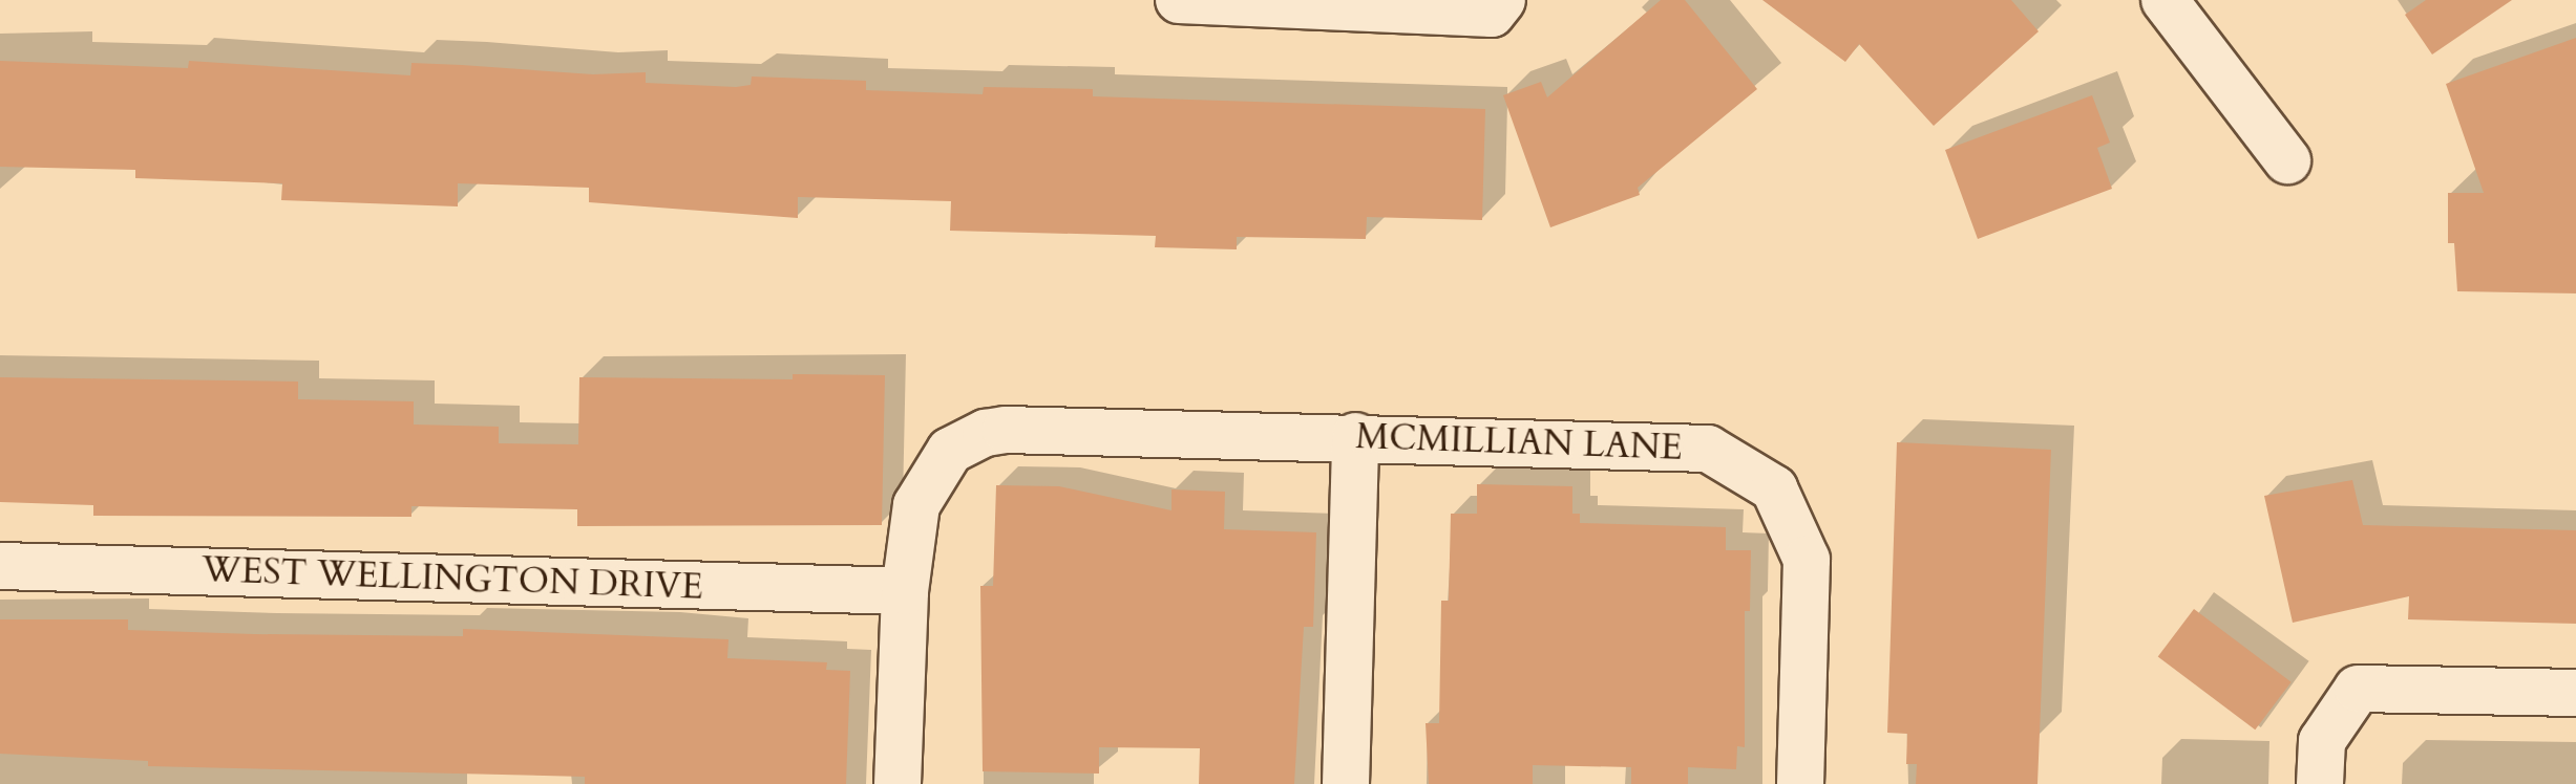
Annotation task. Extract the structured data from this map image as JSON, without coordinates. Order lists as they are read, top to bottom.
{
  "streets": {
    "street": ["MCMILLIAN LANE", "WEST WELLINGTON DRIVE"]
  },
  "crossings": [
    ["MCMILLIAN LANE", "WEST WELLINGTON DRIVE"]
  ]
}
